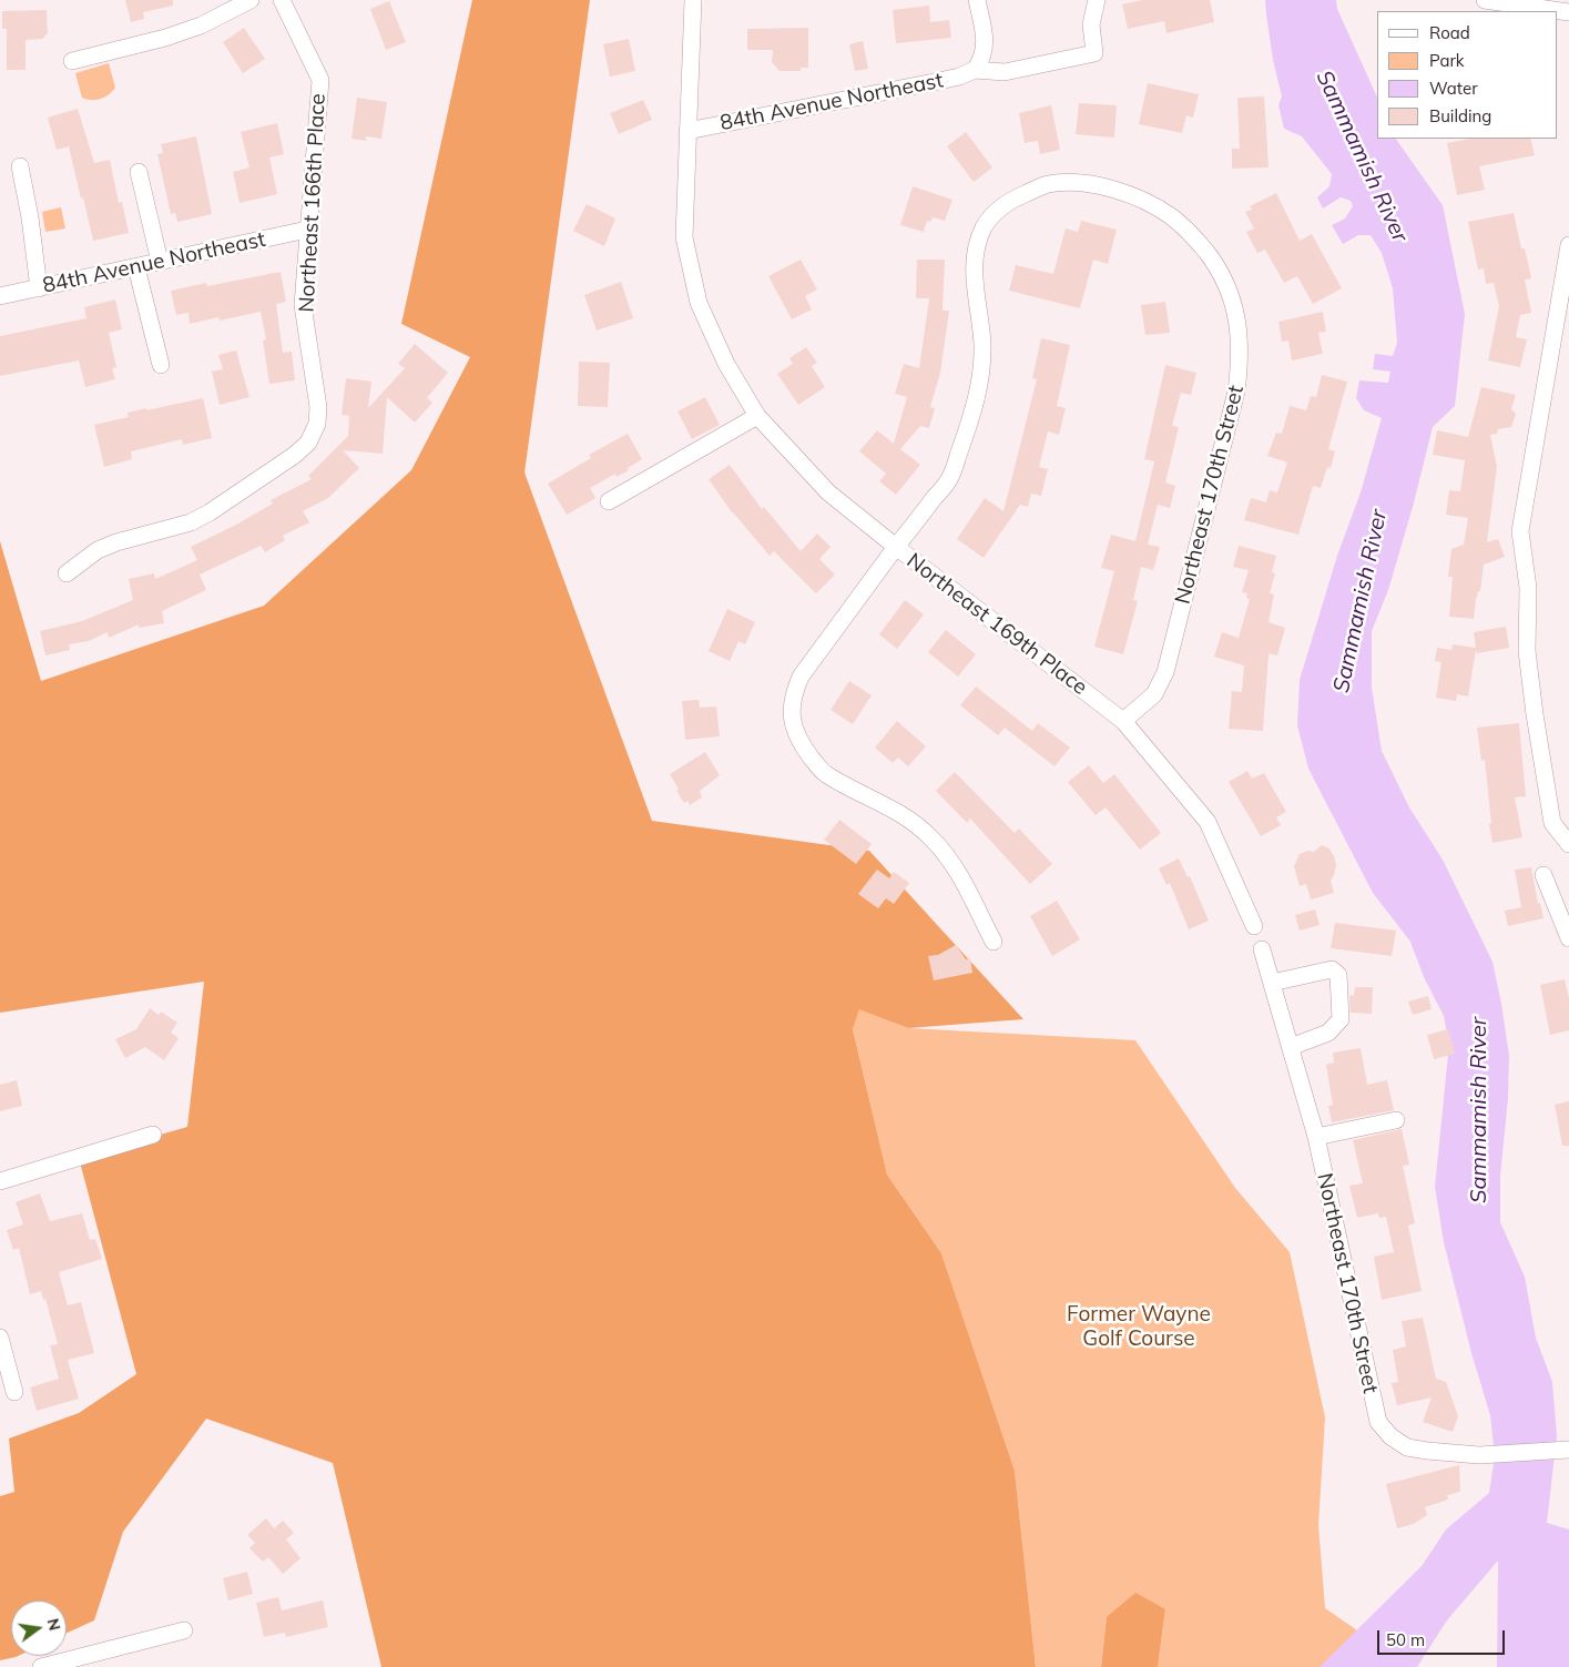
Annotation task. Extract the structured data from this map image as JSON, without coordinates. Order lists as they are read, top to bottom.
{
  "streets": {
    "street": [
      "84th Avenue Northeast",
      "Northeast 166th Place",
      "Northeast 170th Street",
      "Northeast 169th Place"
    ]
  },
  "crossings": [
    ["84th Avenue Northeast", "Northeast 166th Place"],
    ["Northeast 170th Street", "Northeast 169th Place"]
  ],
  "water": ["Sammamish River"],
  "parks": ["Former Wayne Golf Course"],
  "legend": [
    "Road",
    "Park",
    "Water",
    "Building"
  ],
  "scale_bar": "50 m",
  "north": "right"
}
